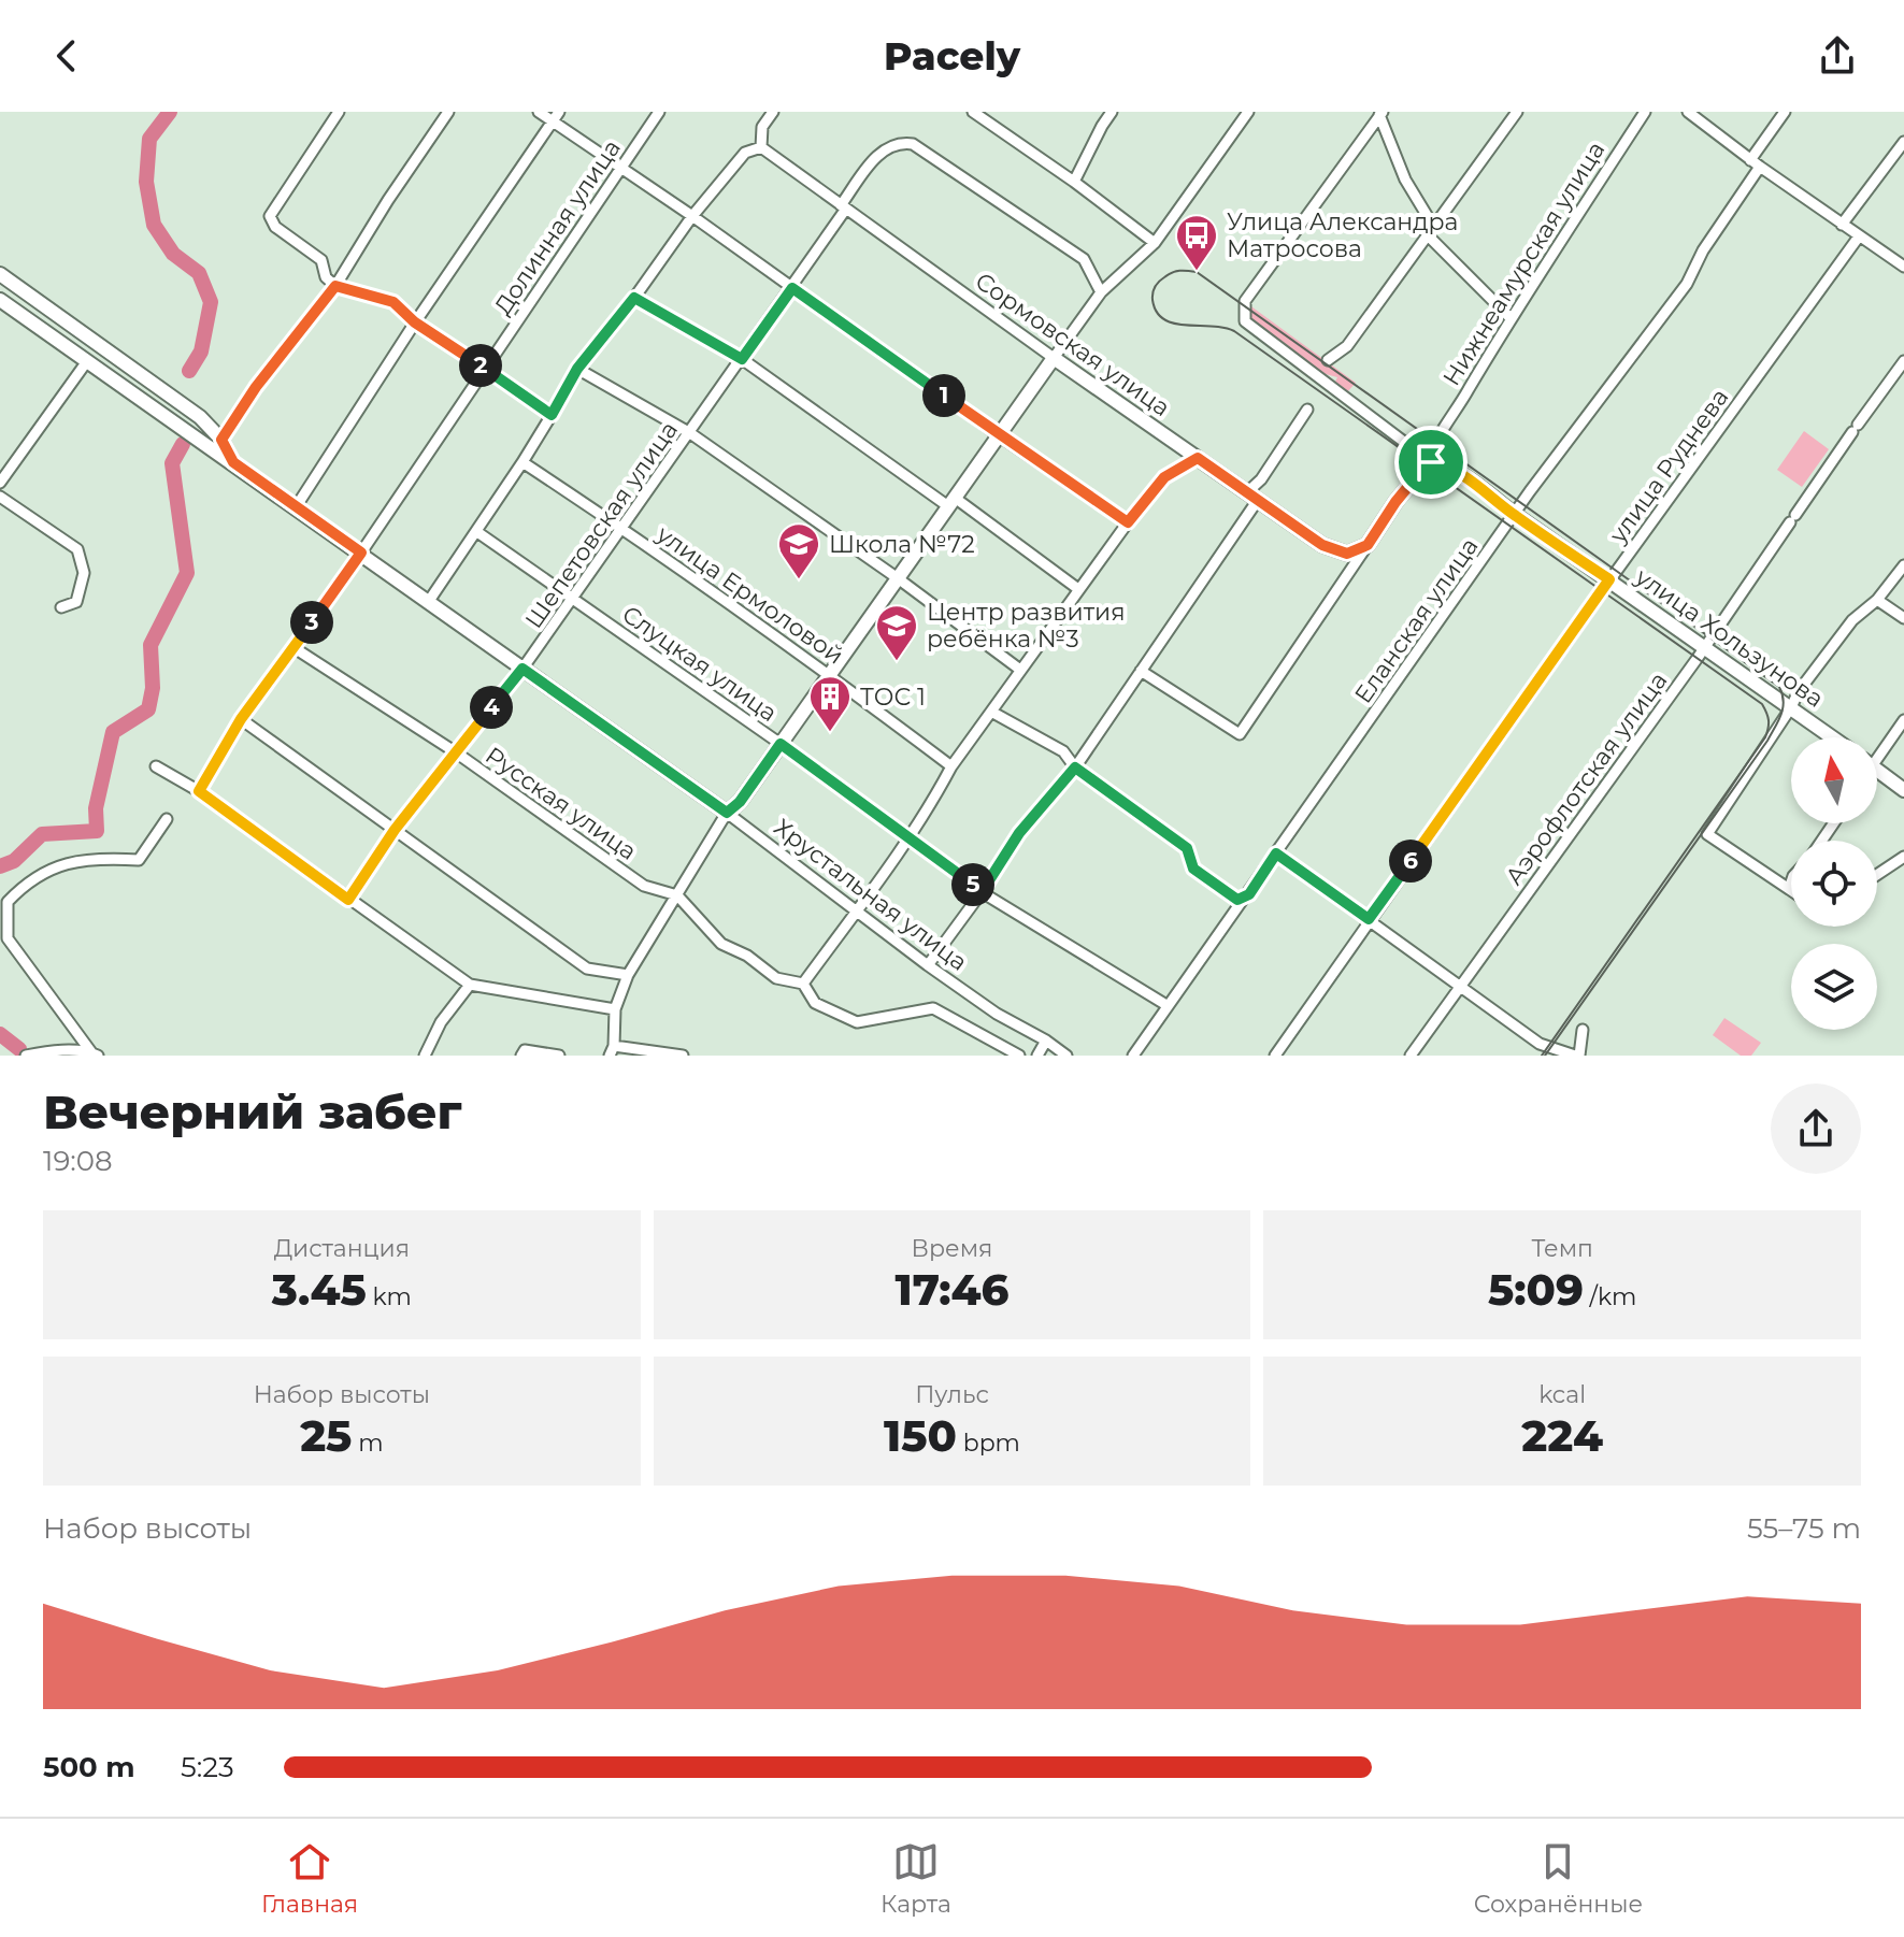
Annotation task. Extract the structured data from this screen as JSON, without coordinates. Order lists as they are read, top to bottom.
{
  "streets": {
    "street": [
      "Долинная улица",
      "Нижнеамурская улица",
      "Сормовская улица",
      "улица Руднева",
      "Шепетовская улица",
      "улица Ермоловой",
      "Еланская улица",
      "улица Хользунова",
      "Слуцкая улица",
      "Аэрофлотская улица",
      "Русская улица",
      "Хрустальная улица"
    ]
  },
  "crossings": [
    ["Долинная улица", "Русская улица"],
    ["Долинная улица", "Хрустальная улица"],
    ["Нижнеамурская улица", "Сормовская улица"],
    ["Нижнеамурская улица", "улица Хользунова"],
    ["Сормовская улица", "Шепетовская улица"],
    ["улица Руднева", "улица Хользунова"],
    ["Шепетовская улица", "улица Ермоловой"],
    ["Шепетовская улица", "Слуцкая улица"],
    ["Шепетовская улица", "Русская улица"],
    ["Шепетовская улица", "Хрустальная улица"],
    ["Еланская улица", "улица Хользунова"],
    ["Еланская улица", "Слуцкая улица"],
    ["улица Хользунова", "Аэрофлотская улица"]
  ],
  "places": {
    "bus stop": ["Улица Александра Матросова"],
    "school or university": ["Школа №72", "Центр развития ребёнка №3"],
    "building": ["ТОС 1"]
  },
  "north": "top",
  "page": {
    "header": "Pacely",
    "pins": [
      "2",
      "1",
      "3",
      "4",
      "6",
      "5"
    ],
    "heading": ["Вечерний забег", "19:08"],
    "stats": [
      ["Дистанция", "3.45 km"],
      ["Время", "17:46"],
      ["Темп", "5:09 /km"],
      ["Набор высоты", "25 m"],
      ["Пульс", "150 bpm"],
      ["kcal", "224"]
    ],
    "chart": ["Набор высоты", "55–75 m"],
    "list": [
      {
        "name": "500 m",
        "note": "5:23"
      }
    ],
    "tabs": ["Главная", "Карта", "Сохранённые"]
  }
}
